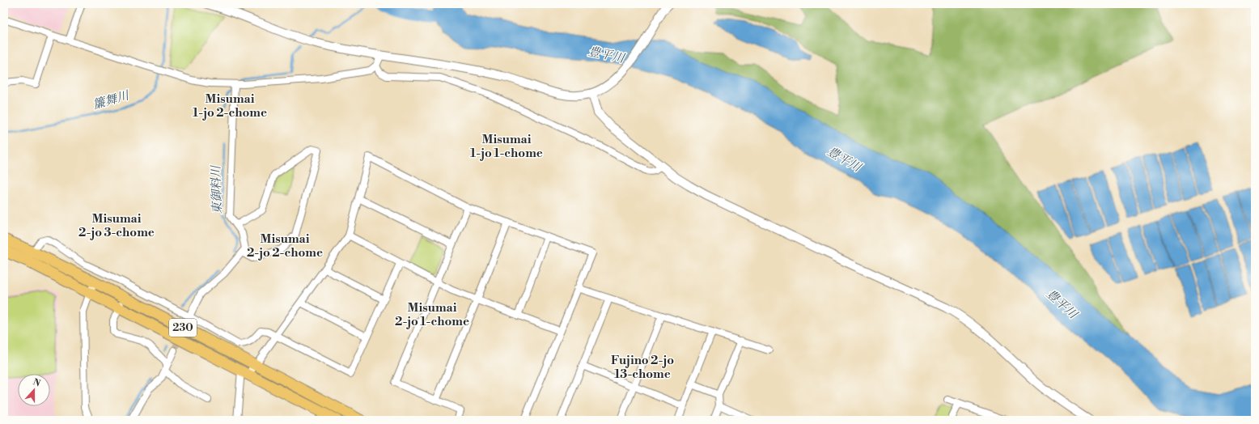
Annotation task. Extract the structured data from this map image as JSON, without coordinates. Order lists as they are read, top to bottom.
{
  "streets": {
    "highway": ["230"]
  },
  "districts": [
    "Misumai 1-jo 2-chome",
    "Misumai 1-jo 1-chome",
    "Misumai 2-jo 3-chome",
    "Misumai 2-jo 2-chome",
    "Misumai 2-jo 1-chome",
    "Fujino 2-jo 13-chome"
  ],
  "water": ["豊平川", "簾舞川", "東御料川"],
  "north": "top"
}
